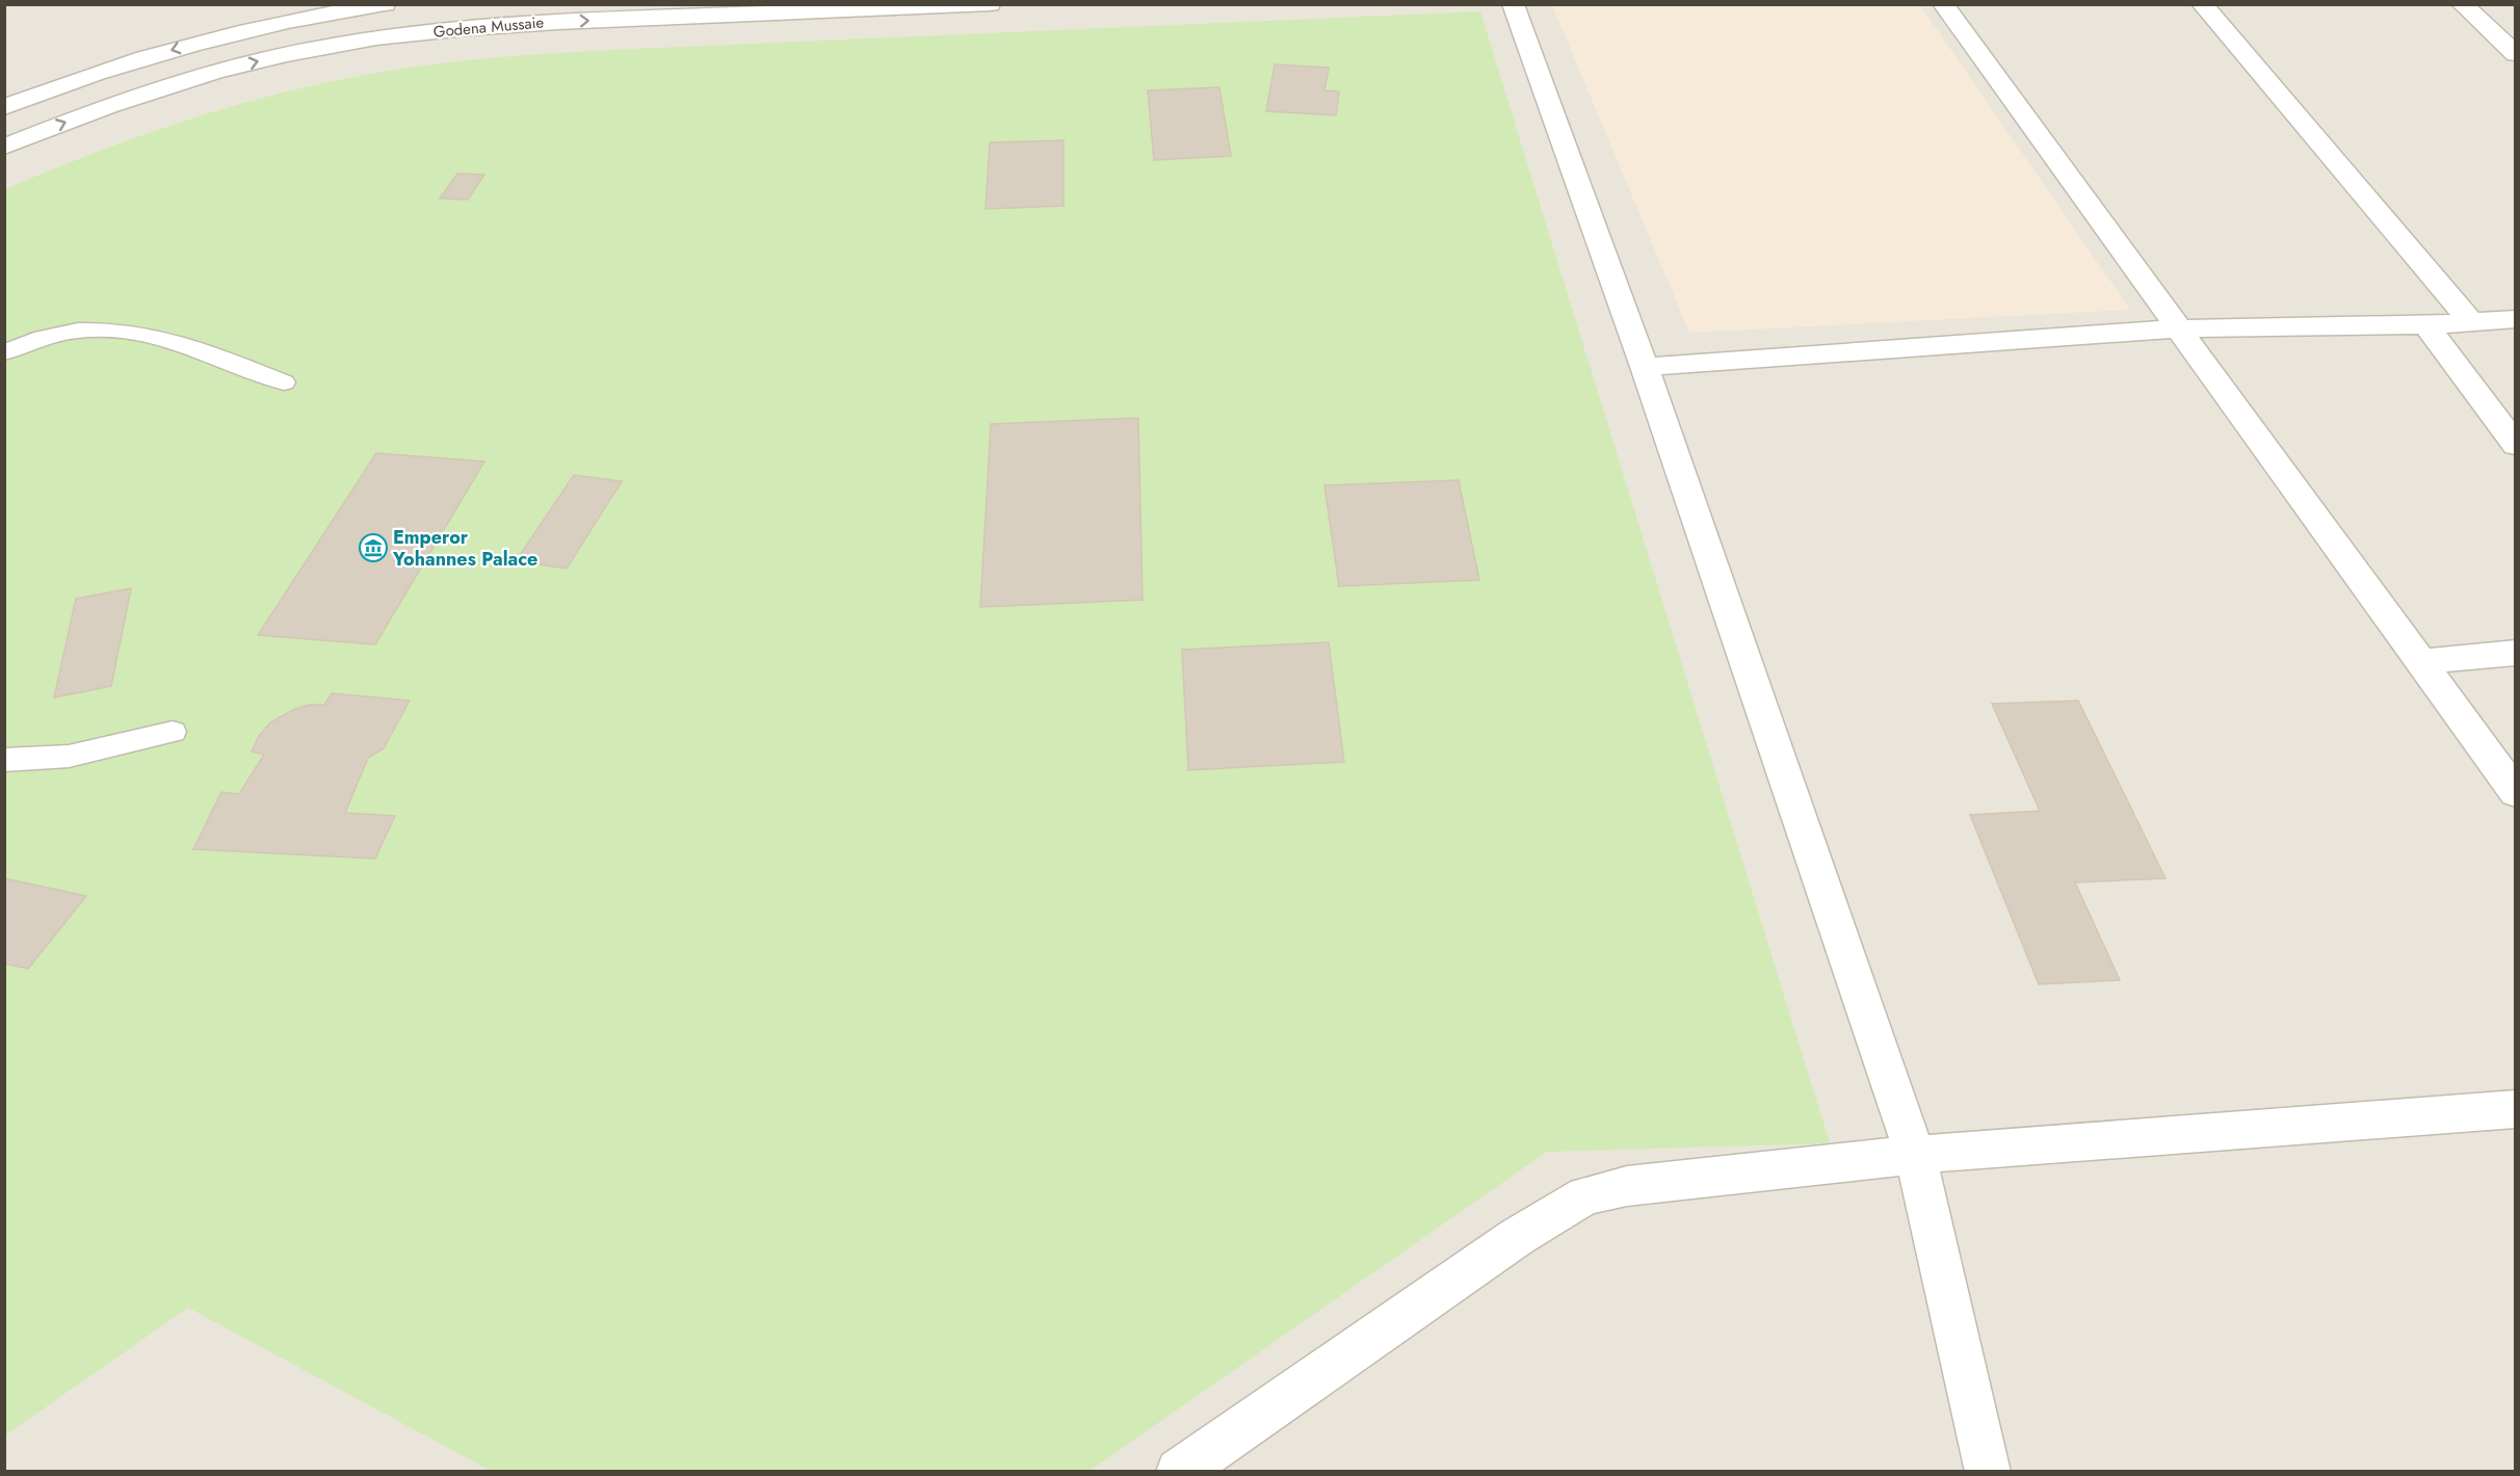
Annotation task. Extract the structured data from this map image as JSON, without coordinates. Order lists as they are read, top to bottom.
{
  "streets": {
    "street": ["Godena Mussaie"]
  },
  "places": {
    "museum": ["Emperor Yohannes Palace"]
  }
}
